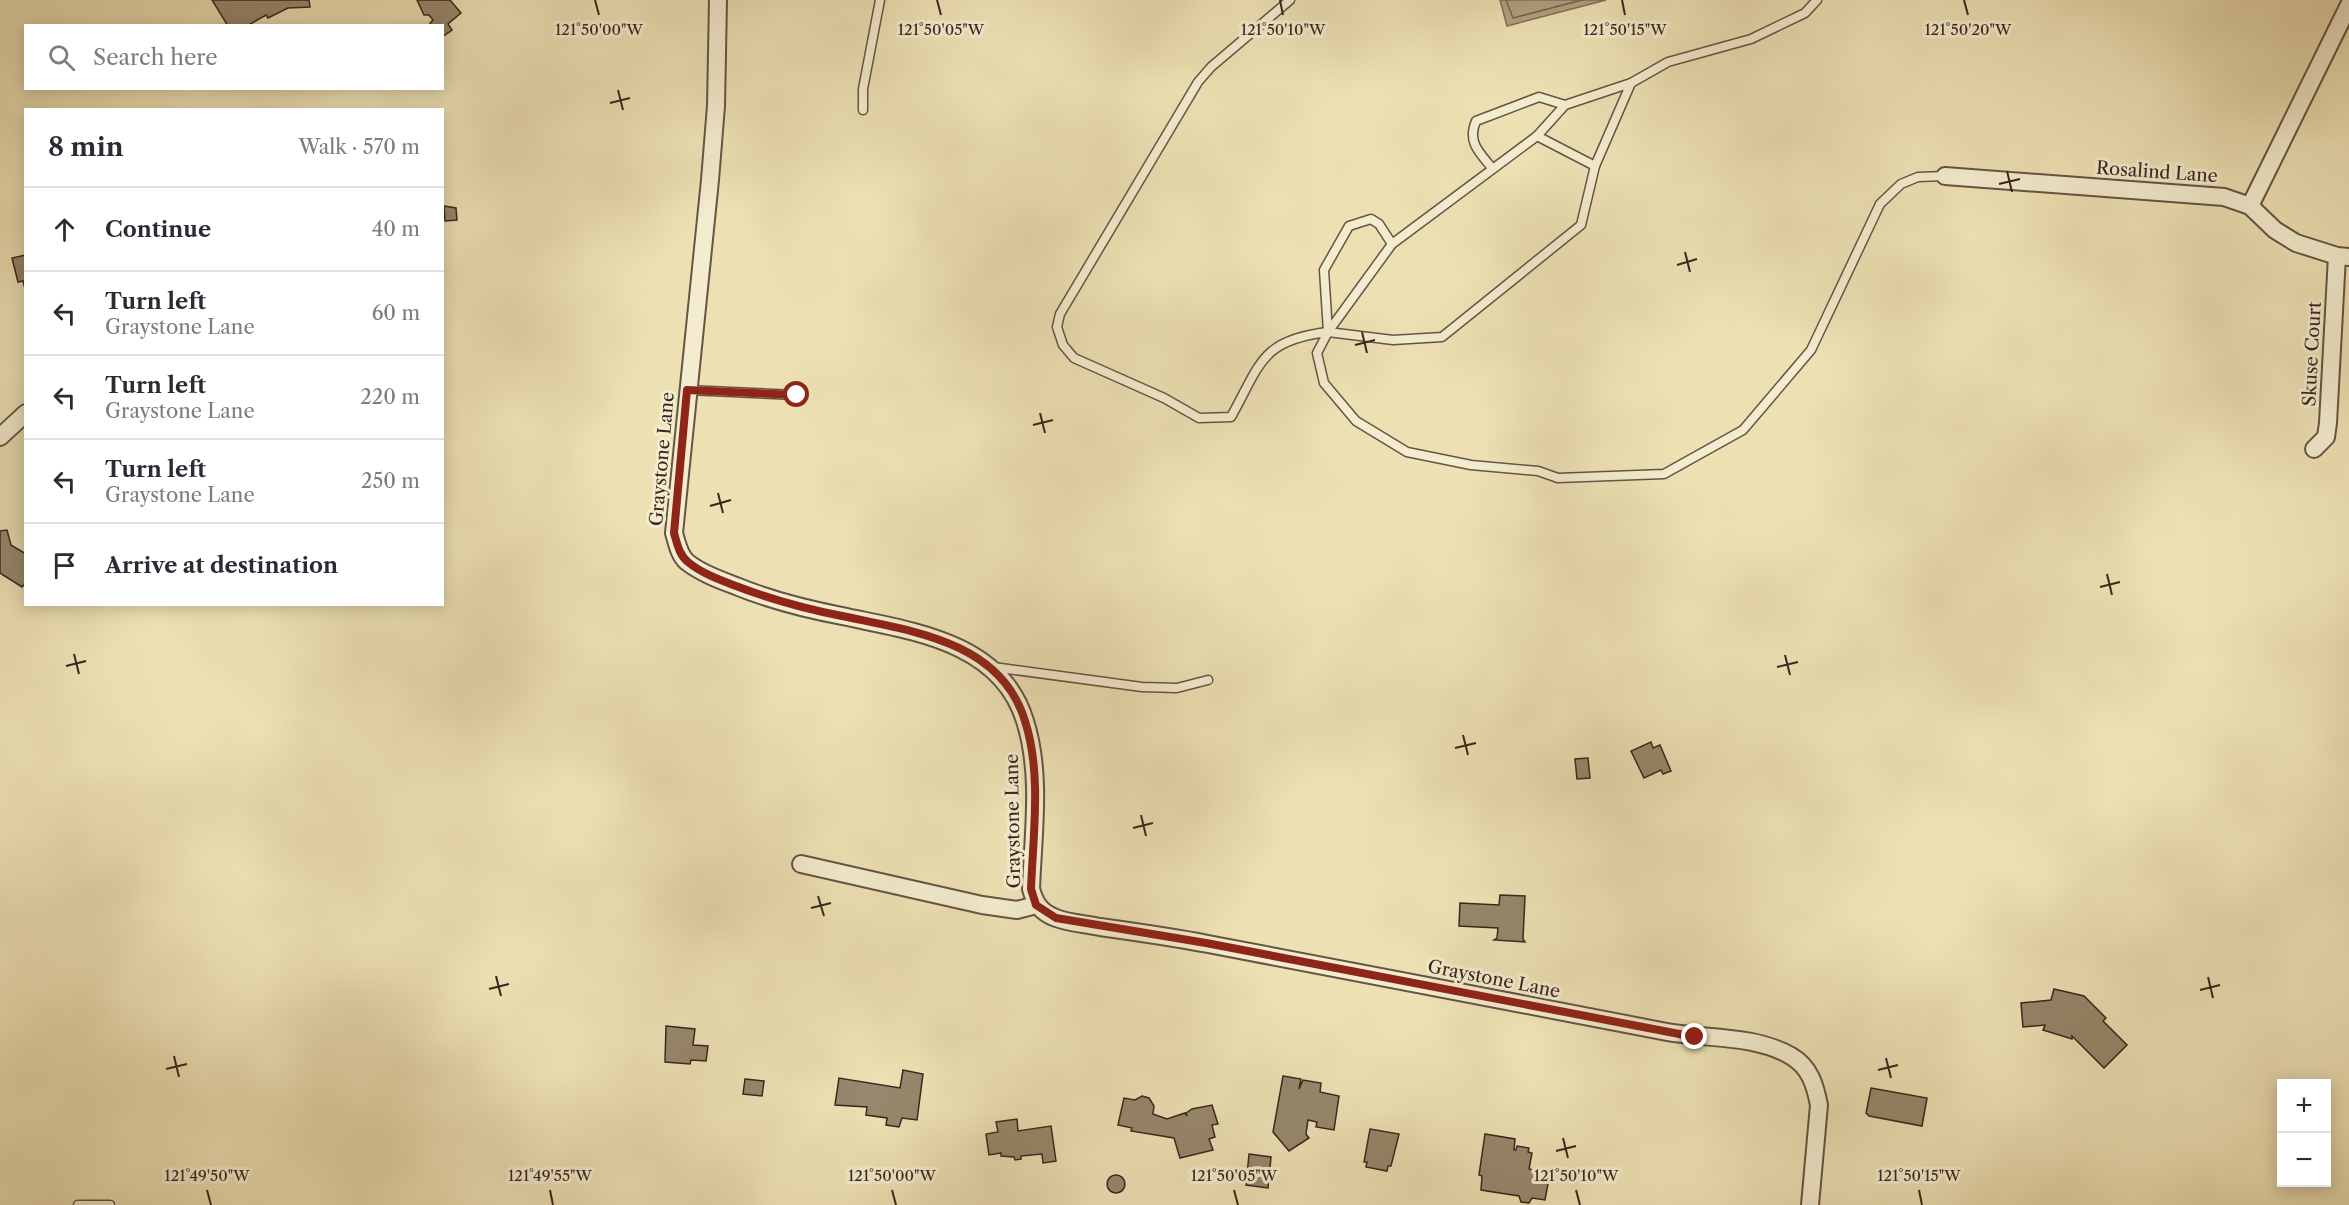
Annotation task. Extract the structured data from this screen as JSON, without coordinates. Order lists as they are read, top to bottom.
{
  "streets": {
    "street": ["Rosalind Lane", "Skuse Court", "Graystone Lane"]
  },
  "crossings": [
    ["Rosalind Lane", "Skuse Court"]
  ],
  "page": {
    "search": "Search here",
    "heading": ["8 min", "Walk · 570 m"],
    "list": [
      ["Continue", "40 m"],
      ["Turn left", "Graystone Lane", "60 m"],
      ["Turn left", "Graystone Lane", "220 m"],
      ["Turn left", "Graystone Lane", "250 m"],
      "Arrive at destination"
    ],
    "map_buttons": ["+", "−"]
  },
  "coordinates": [
    "121°50'00\"W",
    "121°50'05\"W",
    "121°50'10\"W",
    "121°50'15\"W",
    "121°50'20\"W",
    "121°49'50\"W",
    "121°49'55\"W"
  ]
}
